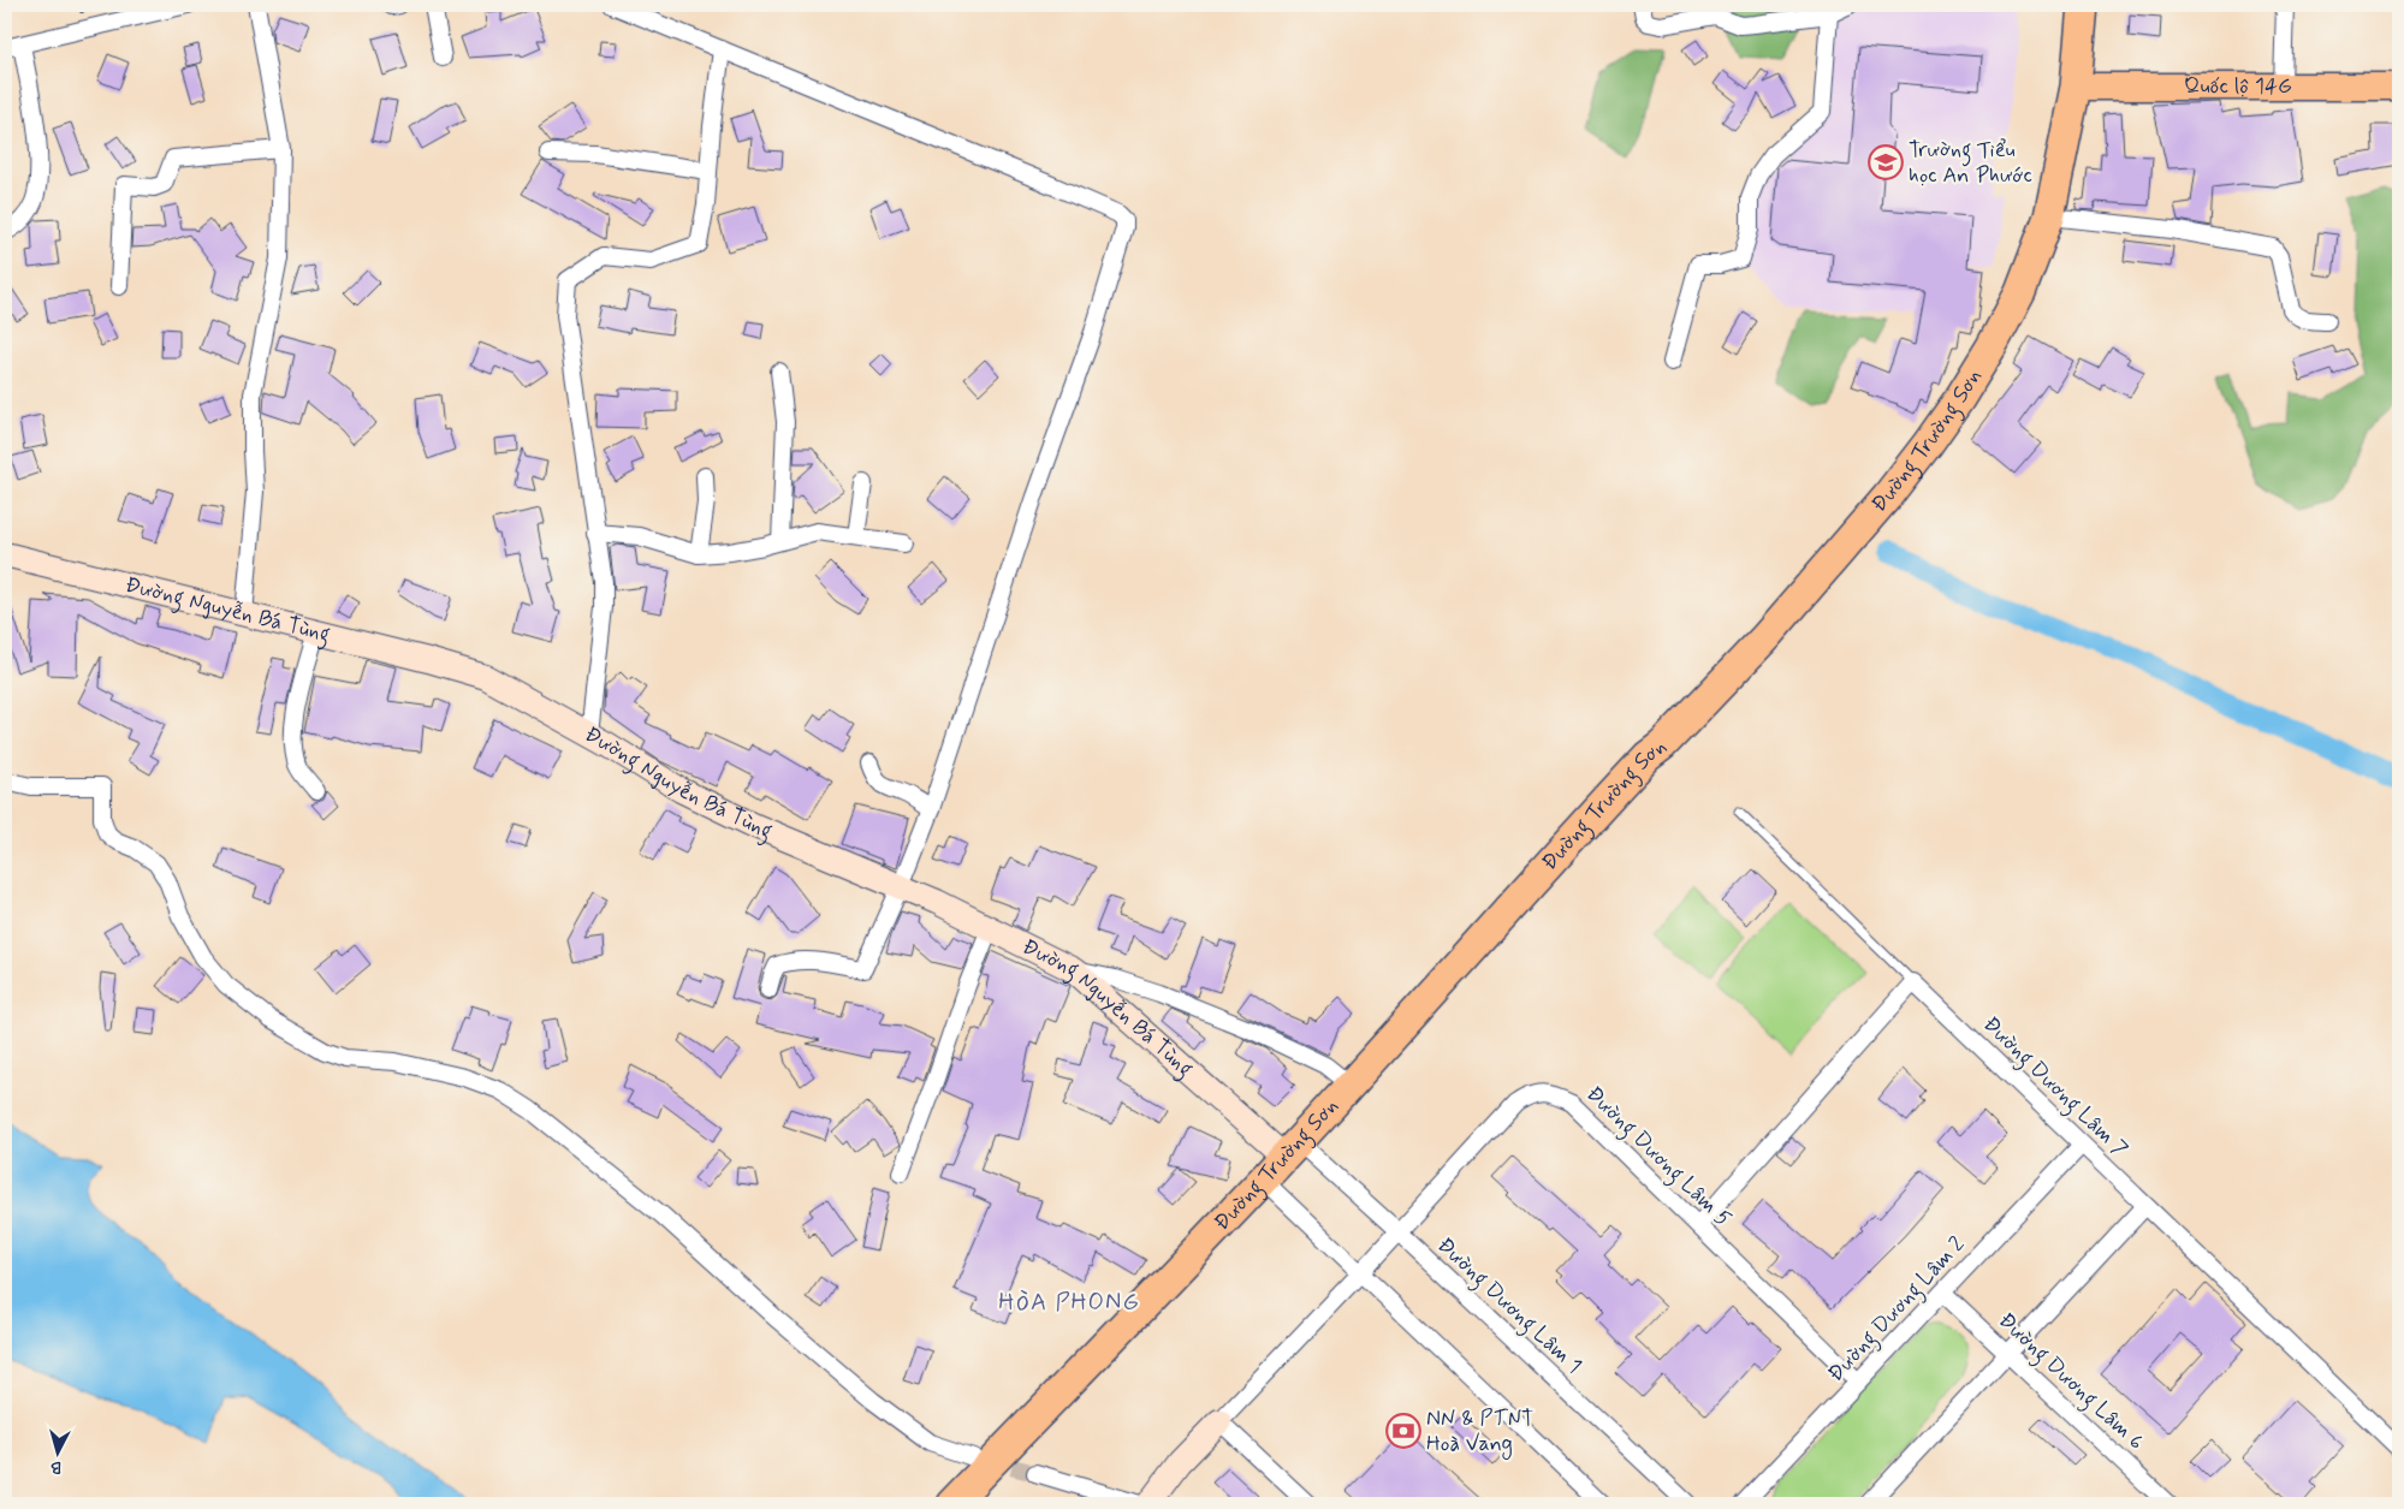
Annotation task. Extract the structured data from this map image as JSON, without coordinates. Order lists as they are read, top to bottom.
{
  "streets": {
    "highway": ["Đường Trường Sơn"],
    "main road": ["Quốc lộ 14G", "Đường Nguyễn Bá Tùng"],
    "street": [
      "Đường Dương Lâm 7",
      "Đường Dương Lâm 5",
      "Đường Dương Lâm 1",
      "Đường Dương Lâm 2",
      "Đường Dương Lâm 6"
    ]
  },
  "crossings": [
    ["Quốc lộ 14G", "Đường Trường Sơn"],
    ["Đường Trường Sơn", "Đường Nguyễn Bá Tùng"],
    ["Đường Trường Sơn", "Đường Dương Lâm 1"],
    ["Đường Nguyễn Bá Tùng", "Đường Dương Lâm 1"],
    ["Đường Dương Lâm 7", "Đường Dương Lâm 2"],
    ["Đường Dương Lâm 5", "Đường Dương Lâm 1"],
    ["Đường Dương Lâm 5", "Đường Dương Lâm 2"],
    ["Đường Dương Lâm 2", "Đường Dương Lâm 6"]
  ],
  "districts": ["HÒA PHONG"],
  "places": {
    "school or university": ["Trường Tiểu học An Phước"],
    "bank": ["NN & PTNT Hoà Vang"]
  },
  "north": "bottom"
}
